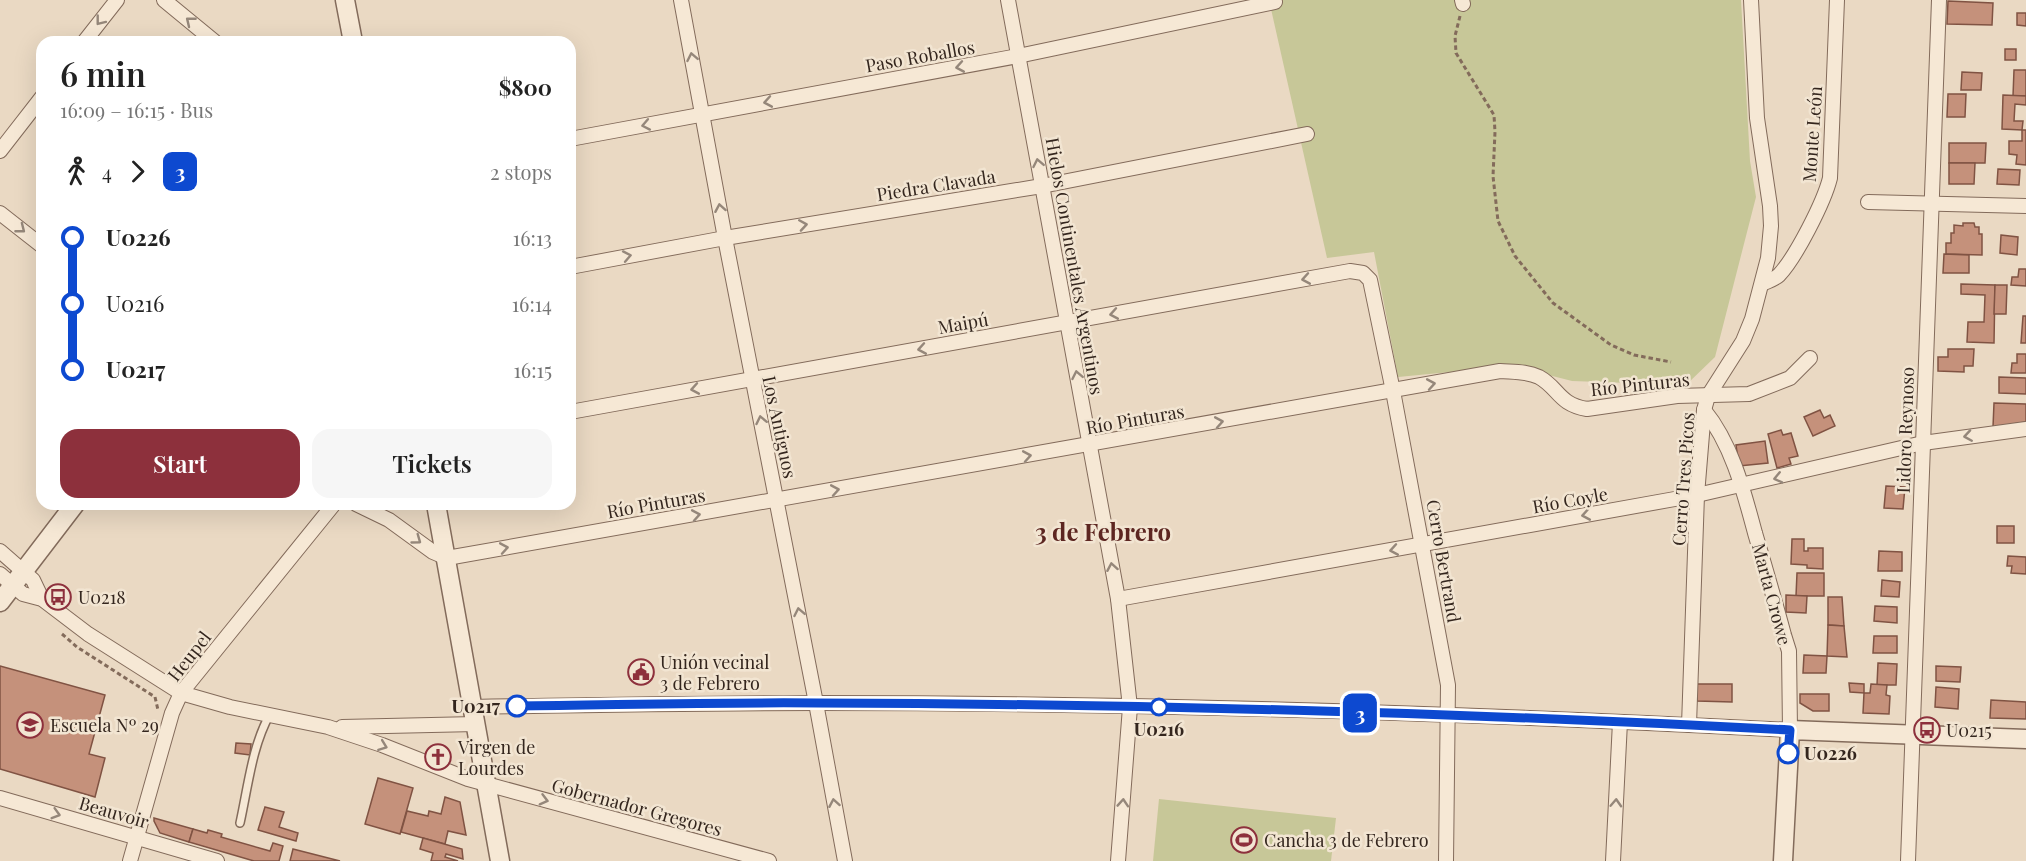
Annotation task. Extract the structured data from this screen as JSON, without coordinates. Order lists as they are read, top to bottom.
{
  "streets": {
    "street": [
      "Paso Roballos",
      "Monte León",
      "Piedra Clavada",
      "Hielos Continentales Argentinos",
      "Maipú",
      "Río Pinturas",
      "Los Antiguos",
      "Lidoro Reynoso",
      "Cerro Tres Picos",
      "Río Coyle",
      "Cerro Bertrand",
      "Marta Crowe",
      "Heupel",
      "Gobernador Gregores",
      "Beauvoir"
    ]
  },
  "crossings": [
    ["Paso Roballos", "Hielos Continentales Argentinos"],
    ["Paso Roballos", "Los Antiguos"],
    ["Monte León", "Cerro Tres Picos"],
    ["Piedra Clavada", "Hielos Continentales Argentinos"],
    ["Piedra Clavada", "Los Antiguos"],
    ["Hielos Continentales Argentinos", "Maipú"],
    ["Hielos Continentales Argentinos", "Río Pinturas"],
    ["Hielos Continentales Argentinos", "Río Coyle"],
    ["Hielos Continentales Argentinos", "Gobernador Gregores"],
    ["Maipú", "Los Antiguos"],
    ["Maipú", "Cerro Bertrand"],
    ["Río Pinturas", "Los Antiguos"],
    ["Río Pinturas", "Cerro Tres Picos"],
    ["Río Pinturas", "Cerro Bertrand"],
    ["Los Antiguos", "Gobernador Gregores"],
    ["Lidoro Reynoso", "Río Coyle"],
    ["Cerro Tres Picos", "Río Coyle"],
    ["Cerro Tres Picos", "Marta Crowe"],
    ["Cerro Tres Picos", "Gobernador Gregores"],
    ["Río Coyle", "Cerro Bertrand"],
    ["Río Coyle", "Marta Crowe"],
    ["Cerro Bertrand", "Gobernador Gregores"],
    ["Marta Crowe", "Gobernador Gregores"],
    ["Heupel", "Gobernador Gregores"],
    ["Heupel", "Beauvoir"]
  ],
  "one_way": [
    "Paso Roballos",
    "Piedra Clavada",
    "Hielos Continentales Argentinos",
    "Maipú",
    "Río Pinturas",
    "Los Antiguos",
    "Río Coyle",
    "Beauvoir"
  ],
  "districts": ["3 de Febrero"],
  "places": {
    "bus stop": ["U0218", "U0215"],
    "public building": ["Unión vecinal 3 de Febrero"],
    "other": ["U0217", "U0216", "U0226"],
    "school or university": ["Escuela Nº 29"],
    "church": ["Virgen de Lourdes"],
    "sports": ["Cancha 3 de Febrero"]
  },
  "lines": ["bus line 3"],
  "page": {
    "on_map": "3",
    "heading": ["6 min", "16:09 – 16:15 · Bus", "$800"],
    "legs": ["4", "3", "2 stops"],
    "list": [
      {
        "name": "U0226",
        "value": "16:13"
      },
      {
        "name": "U0216",
        "value": "16:14"
      },
      {
        "name": "U0217",
        "value": "16:15"
      }
    ],
    "buttons": ["Start", "Tickets"]
  }
}
